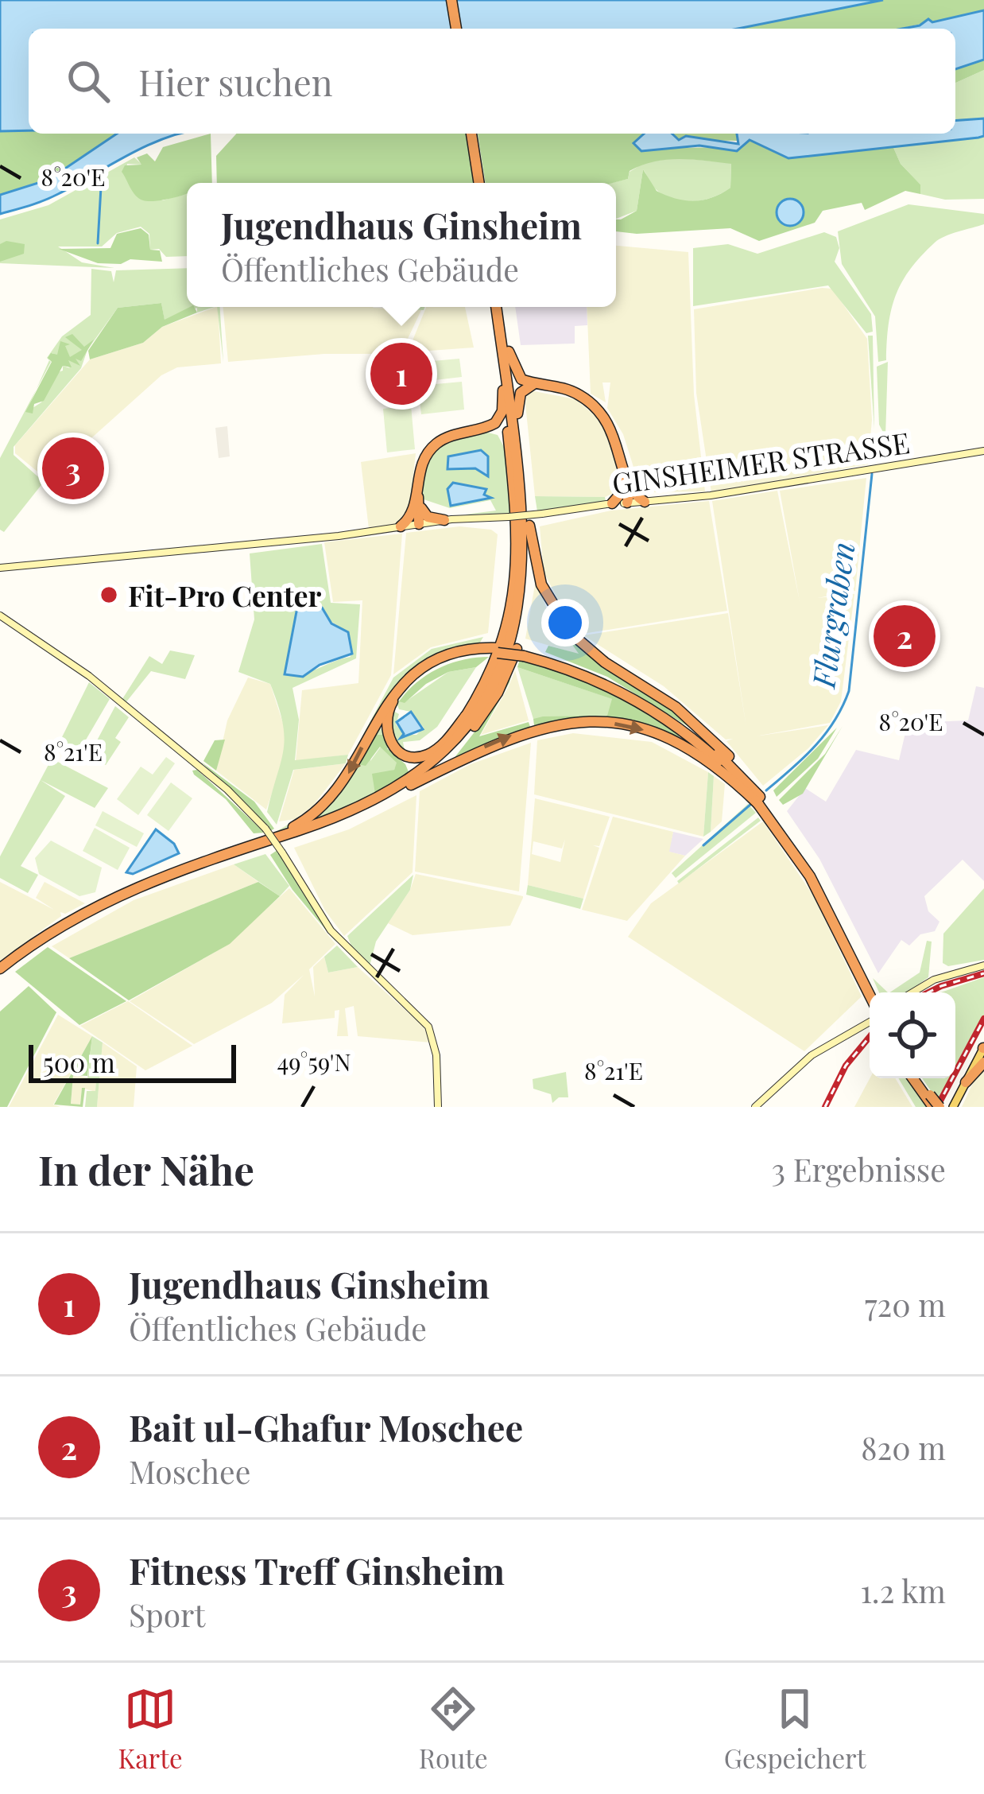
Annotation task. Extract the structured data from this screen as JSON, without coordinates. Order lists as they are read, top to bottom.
{
  "streets": {
    "main road": ["GINSHEIMER STRASSE"]
  },
  "water": ["Flurgraben"],
  "places": ["Fit-Pro Center"],
  "scale_bar": "500 m",
  "page": {
    "search": "Hier suchen",
    "popup": ["Jugendhaus Ginsheim", "Öffentliches Gebäude"],
    "pins": ["1", "3", "2"],
    "scale": "500 m",
    "heading": ["In der Nähe", "3 Ergebnisse"],
    "list": [
      {
        "mark": "1",
        "name": "Jugendhaus Ginsheim",
        "note": "Öffentliches Gebäude",
        "value": "720 m"
      },
      {
        "mark": "2",
        "name": "Bait ul-Ghafur Moschee",
        "note": "Moschee",
        "value": "820 m"
      },
      {
        "mark": "3",
        "name": "Fitness Treff Ginsheim",
        "note": "Sport",
        "value": "1.2 km"
      }
    ],
    "nav": ["Karte", "Route", "Gespeichert"]
  },
  "coordinates": ["8°20'E", "8°21'E", "49°59'N"]
}
